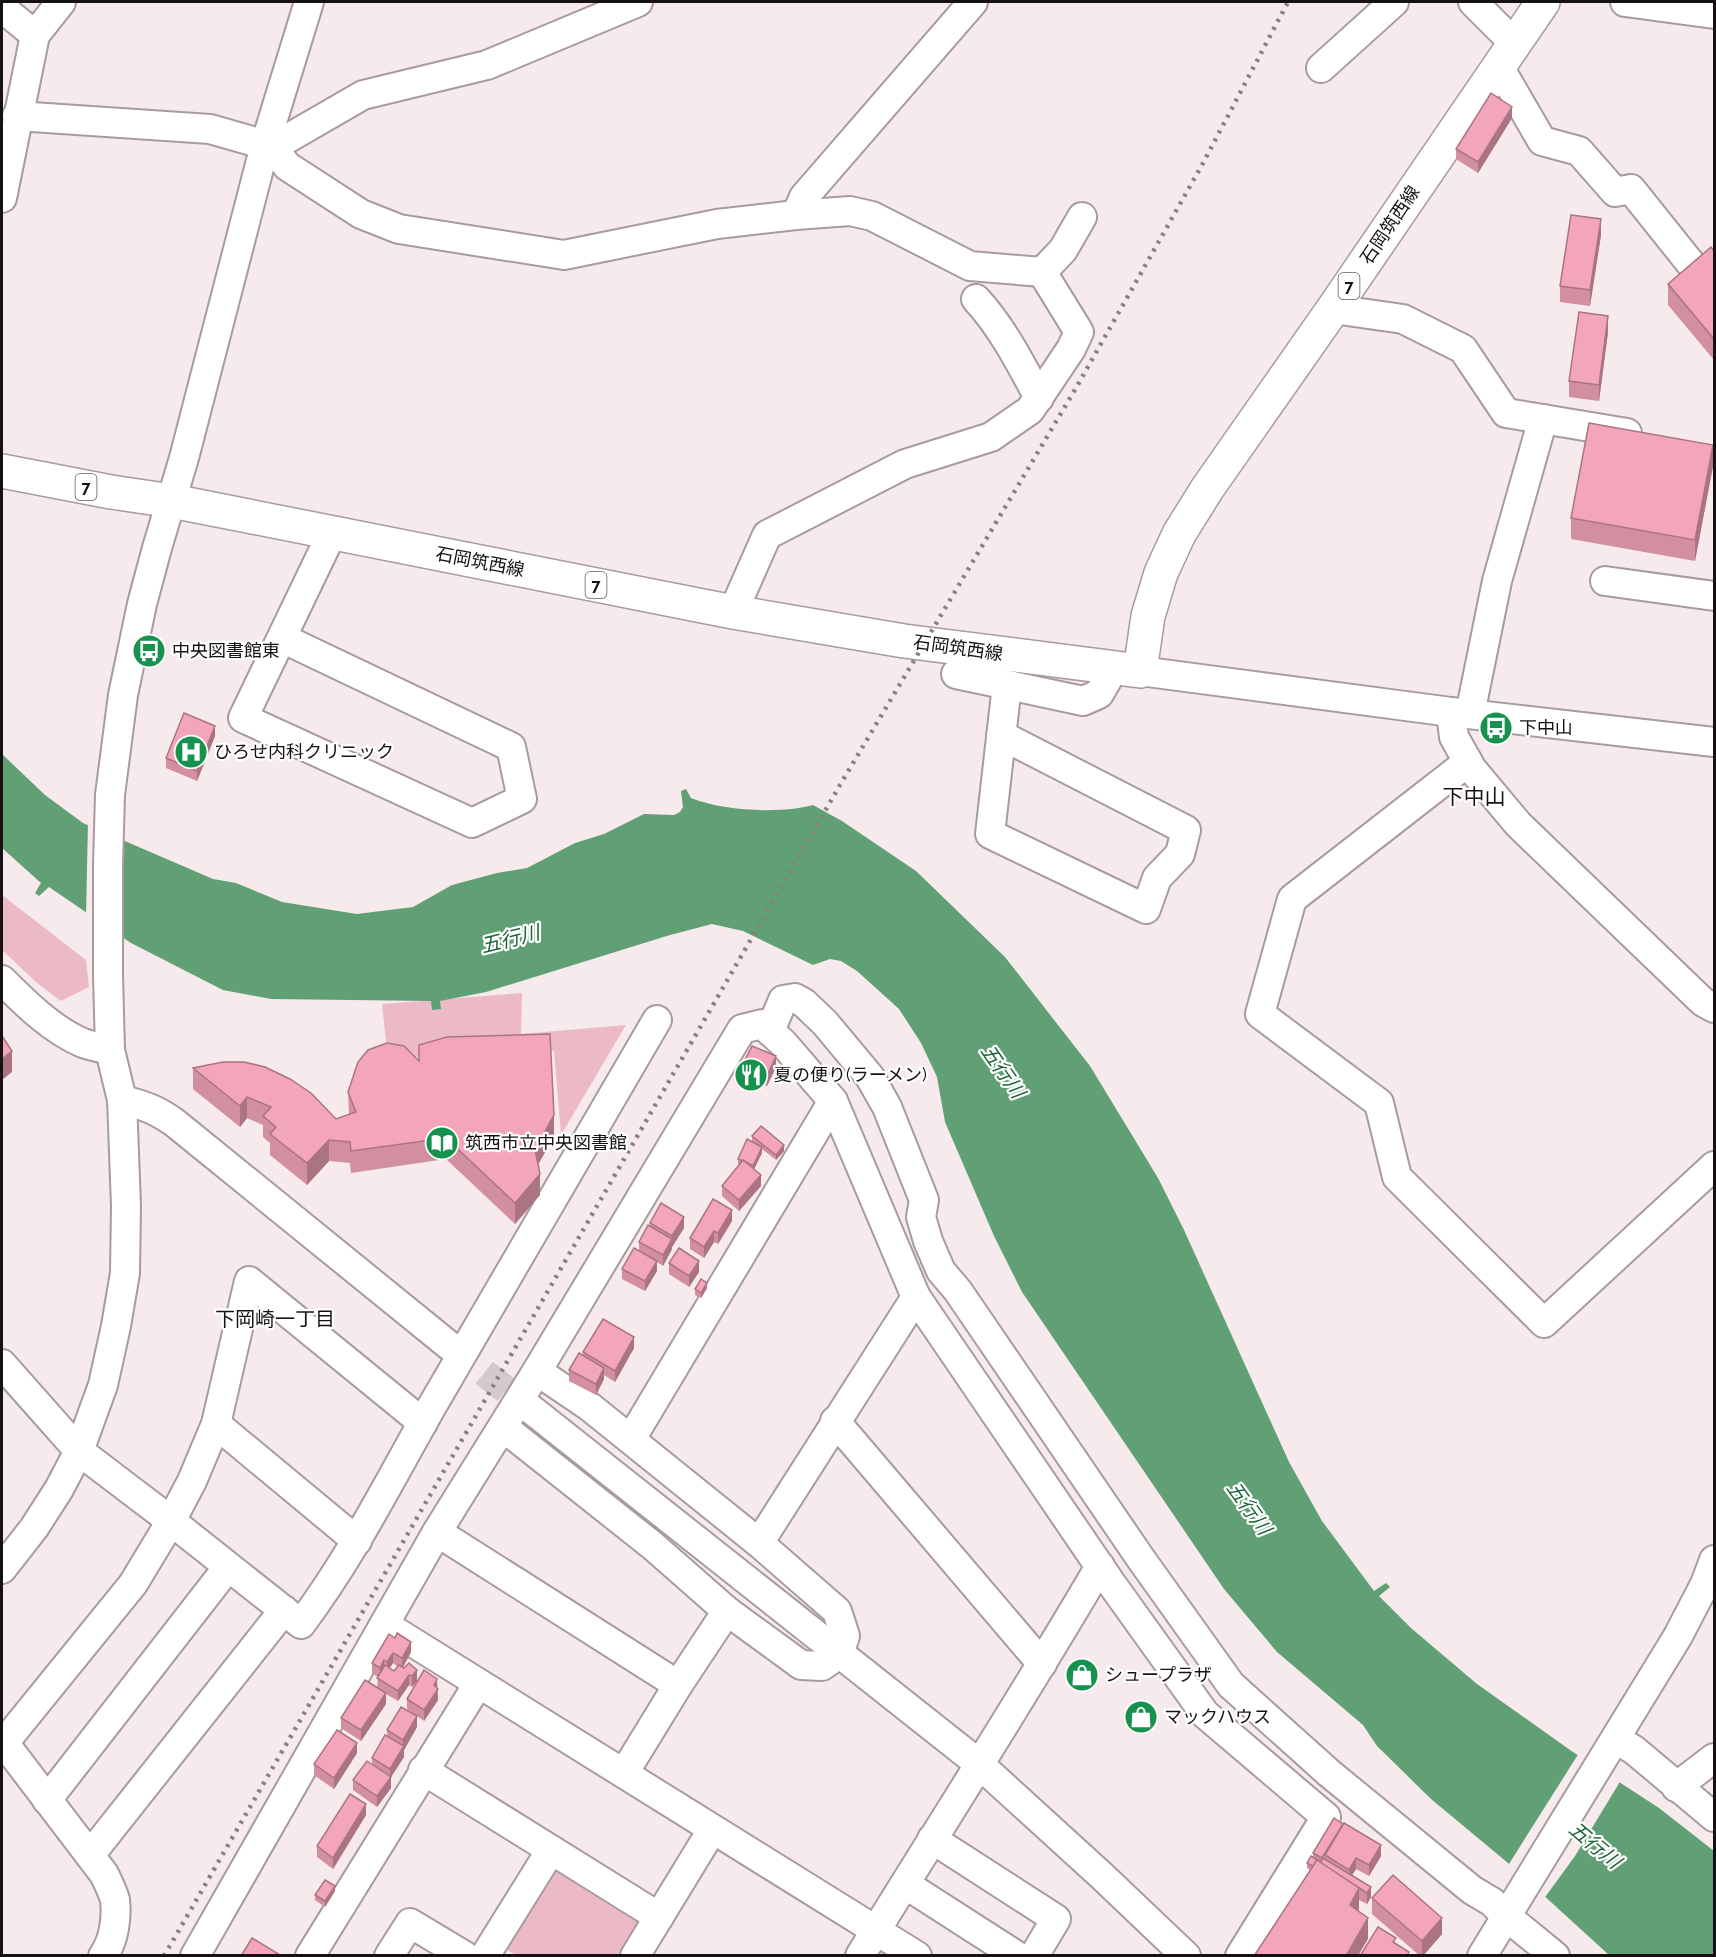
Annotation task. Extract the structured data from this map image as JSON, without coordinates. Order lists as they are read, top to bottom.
{
  "streets": {
    "main road": ["石岡筑西線", "7"]
  },
  "districts": ["下中山", "下岡崎一丁目"],
  "water": ["五行川"],
  "places": {
    "bus stop": ["中央図書館東", "下中山"],
    "hospital": ["ひろせ内科クリニック"],
    "restaurant": ["夏の便り(ラーメン)"],
    "library": ["筑西市立中央図書館"],
    "shop": ["シュープラザ", "マックハウス"]
  }
}
